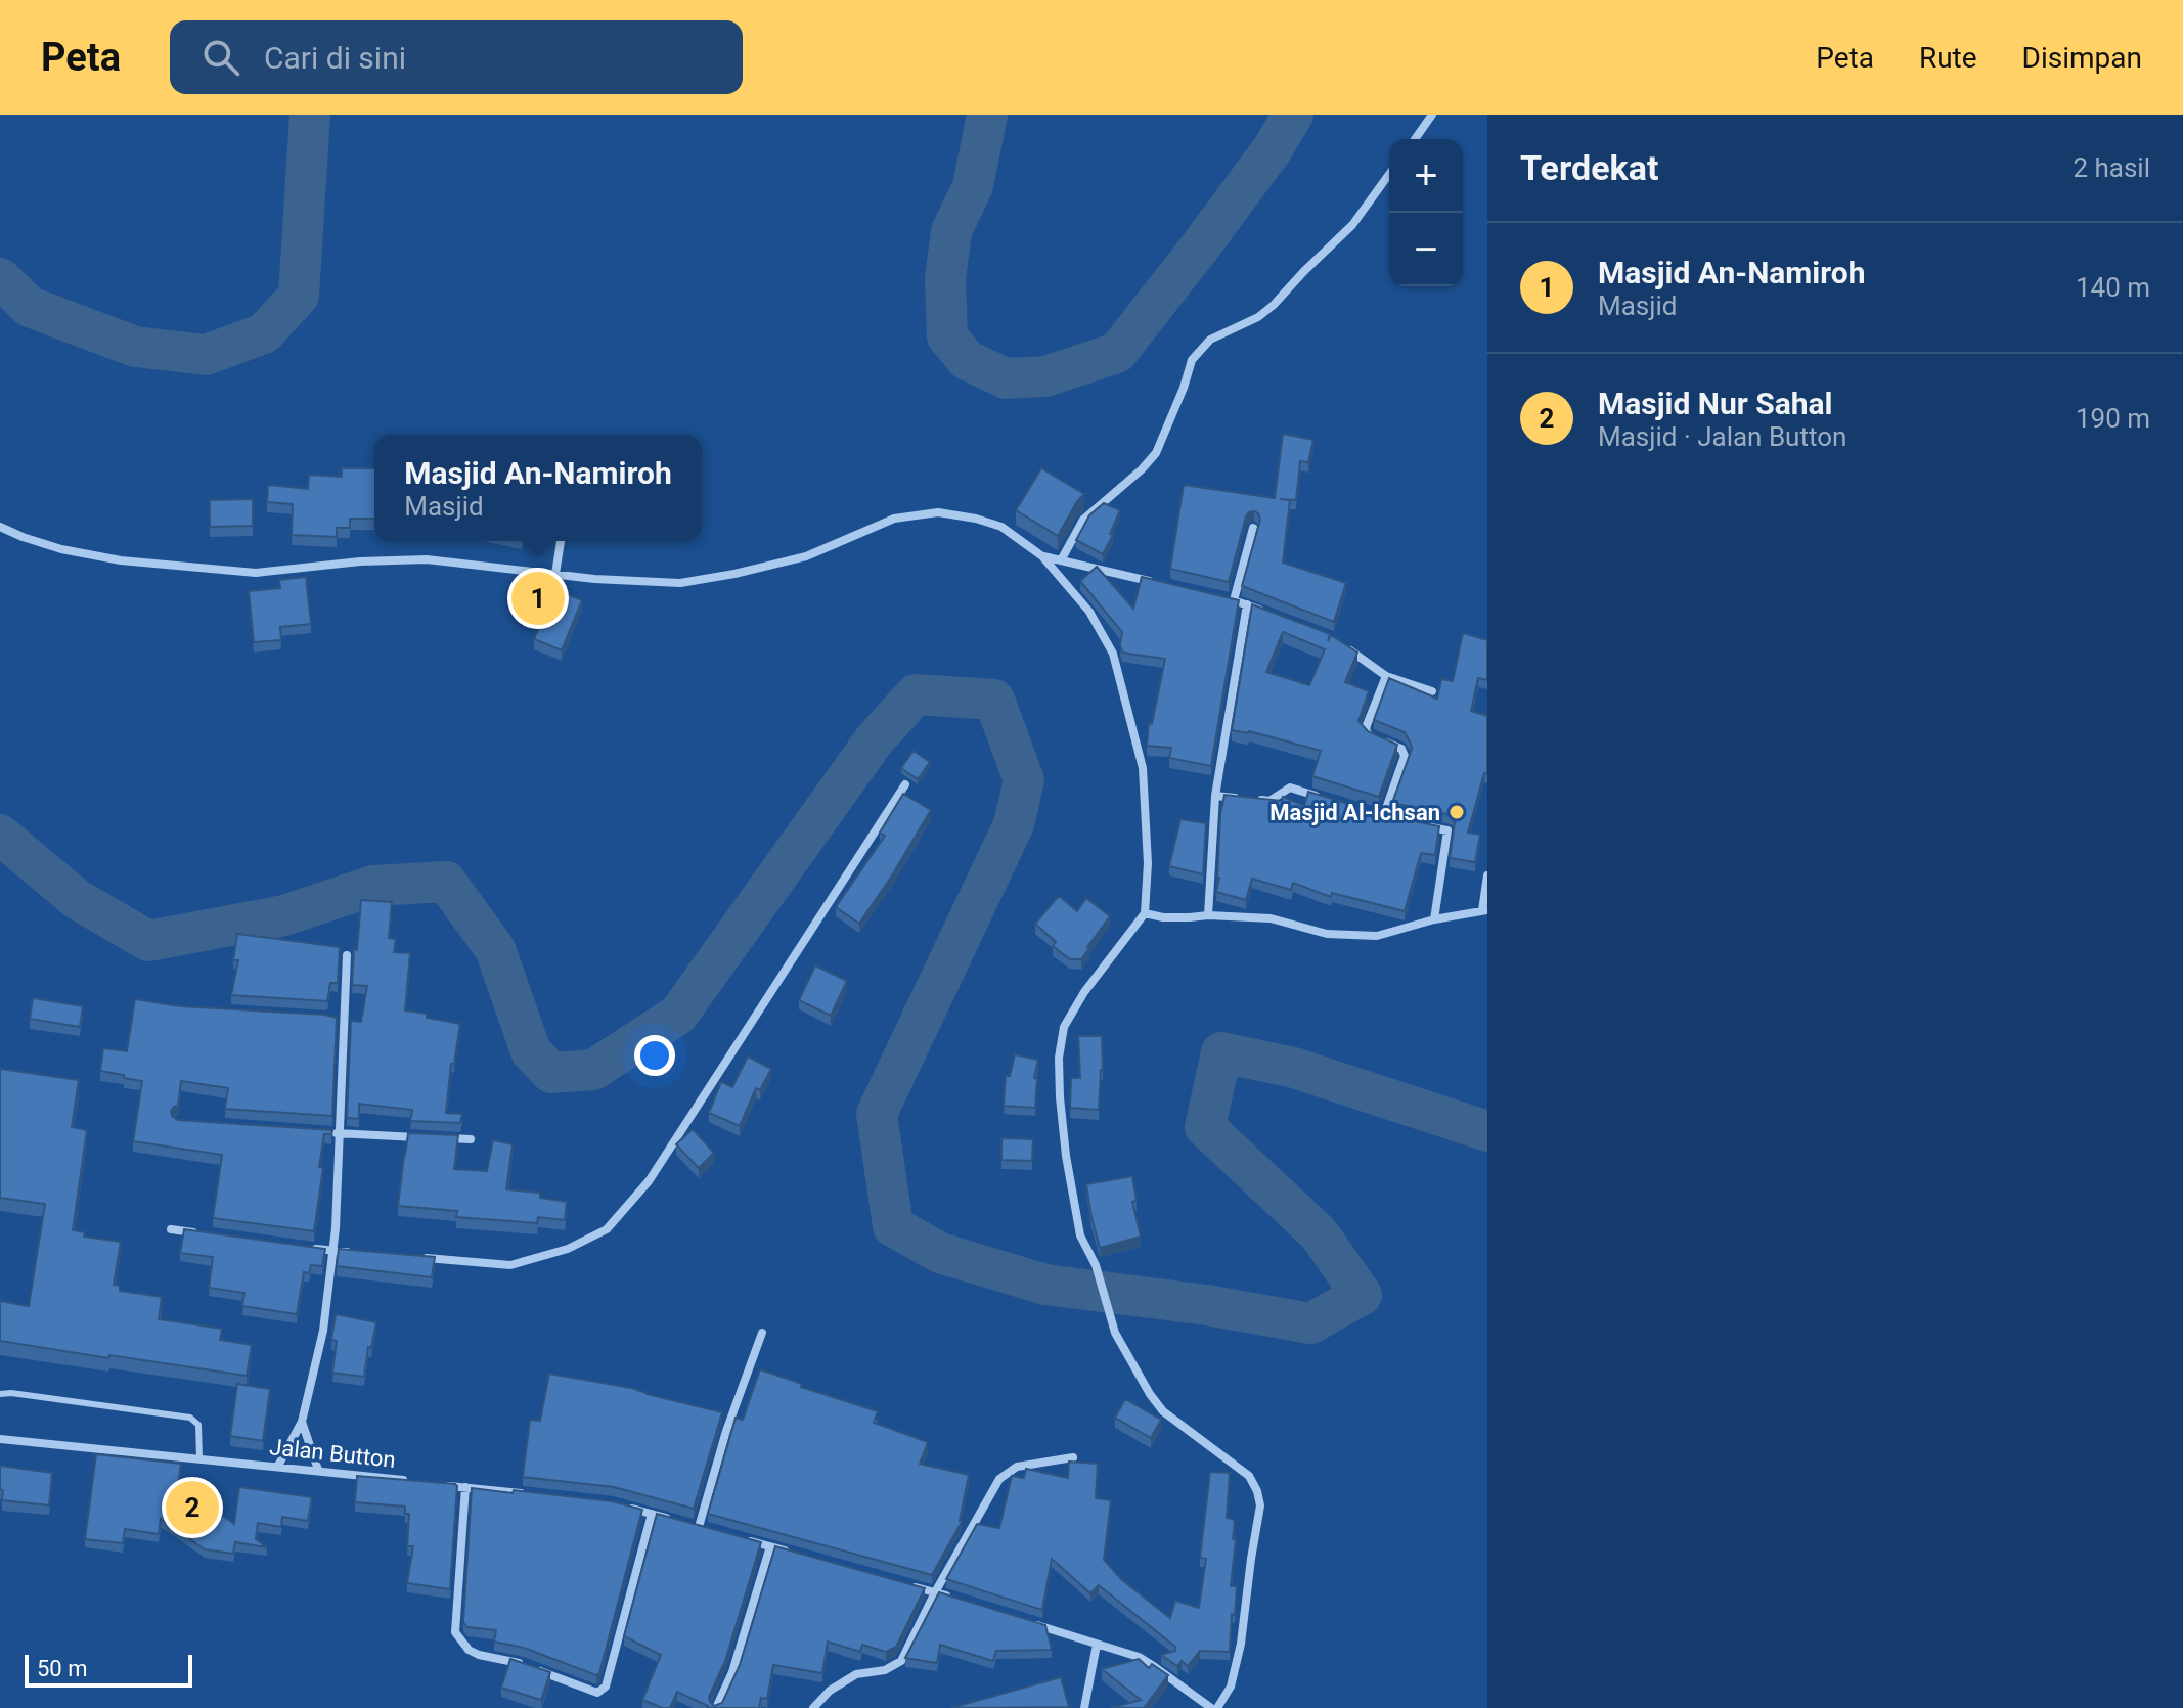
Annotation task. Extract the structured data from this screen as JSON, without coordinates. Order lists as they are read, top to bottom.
{
  "streets": {
    "street": ["Jalan Button"]
  },
  "places": ["Masjid Al-Ichsan"],
  "scale_bar": "50 m",
  "page": {
    "header": "Peta",
    "search": "Cari di sini",
    "nav": ["Peta", "Rute", "Disimpan"],
    "heading": ["Terdekat", "2 hasil"],
    "map_buttons": ["+", "−"],
    "list": [
      {
        "mark": "1",
        "name": "Masjid An-Namiroh",
        "note": "Masjid",
        "value": "140 m"
      },
      {
        "mark": "2",
        "name": "Masjid Nur Sahal",
        "note": "Masjid · Jalan Button",
        "value": "190 m"
      }
    ],
    "popup": ["Masjid An-Namiroh", "Masjid"],
    "pins": ["1", "2"],
    "scale": "50 m"
  }
}
